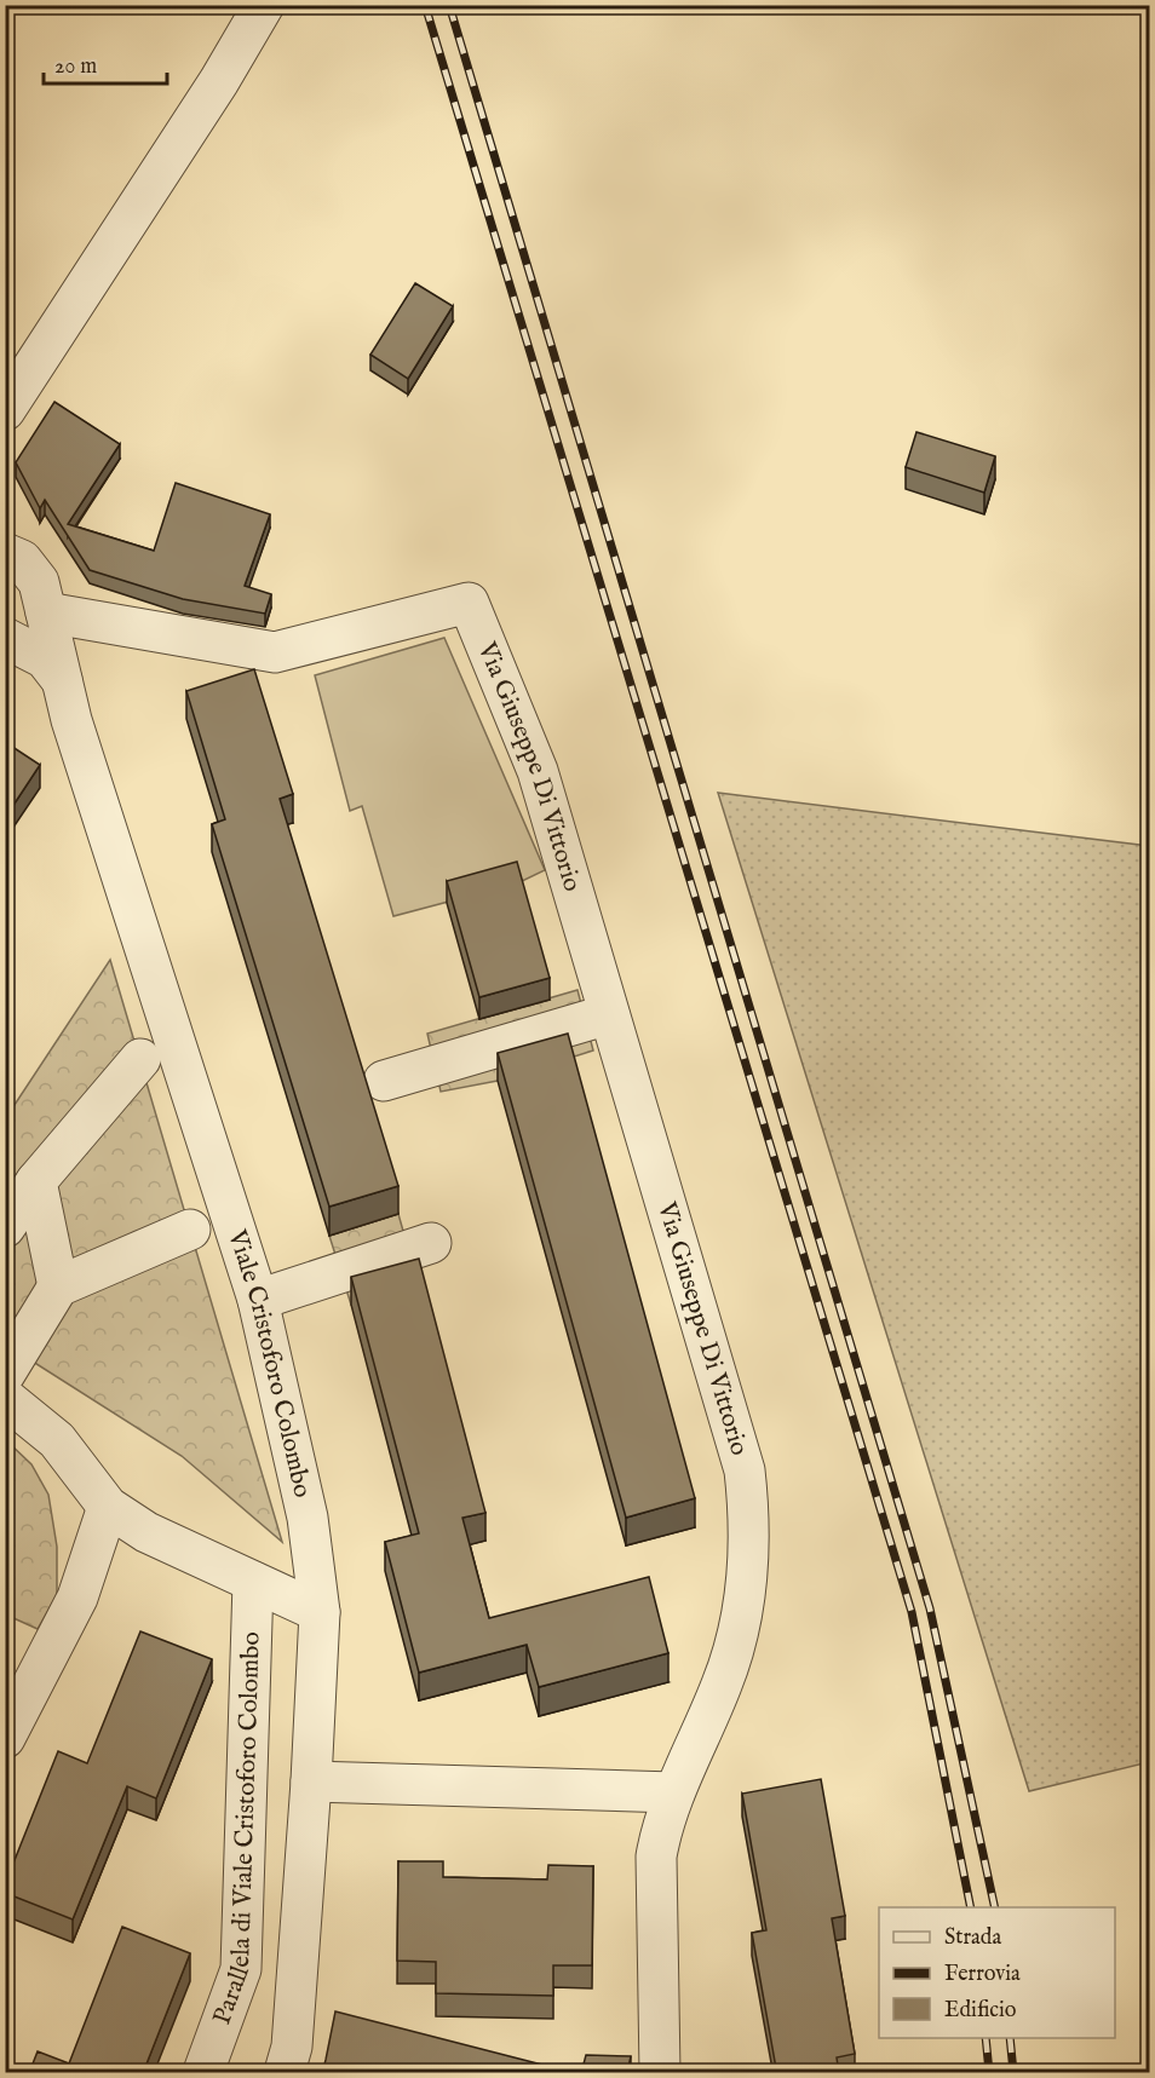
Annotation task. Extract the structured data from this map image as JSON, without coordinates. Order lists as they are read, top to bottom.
{
  "streets": {
    "street": ["Via Giuseppe Di Vittorio", "Viale Cristoforo Colombo", "Parallela di Viale Cristoforo Colombo"]
  },
  "crossings": [
    ["Via Giuseppe Di Vittorio", "Viale Cristoforo Colombo"]
  ],
  "legend": ["Strada", "Ferrovia", "Edificio"],
  "scale_bar": "20 m"
}
